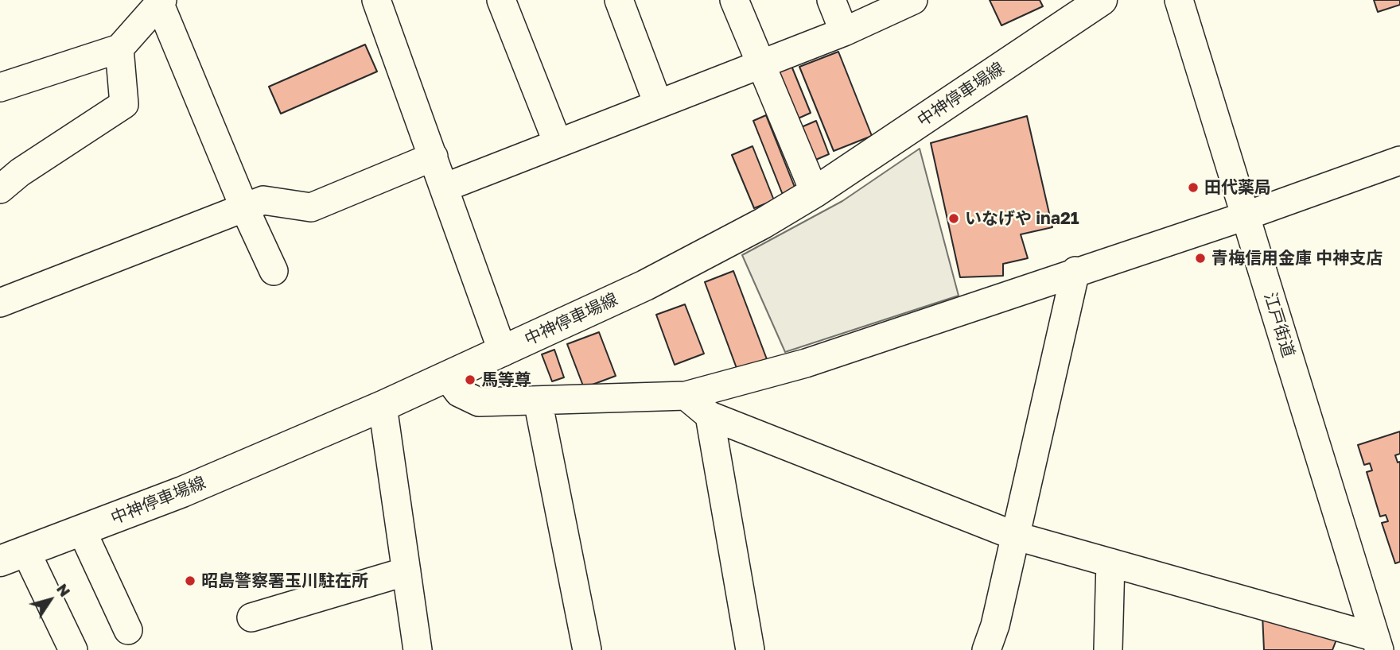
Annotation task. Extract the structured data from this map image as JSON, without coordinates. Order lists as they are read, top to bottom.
{
  "streets": {
    "main road": ["中神停車場線"],
    "street": ["江戸街道"]
  },
  "places": [
    "田代薬局",
    "いなげや ina21",
    "青梅信用金庫 中神支店",
    "馬等尊",
    "昭島警察署玉川駐在所"
  ],
  "north": "top right"
}
